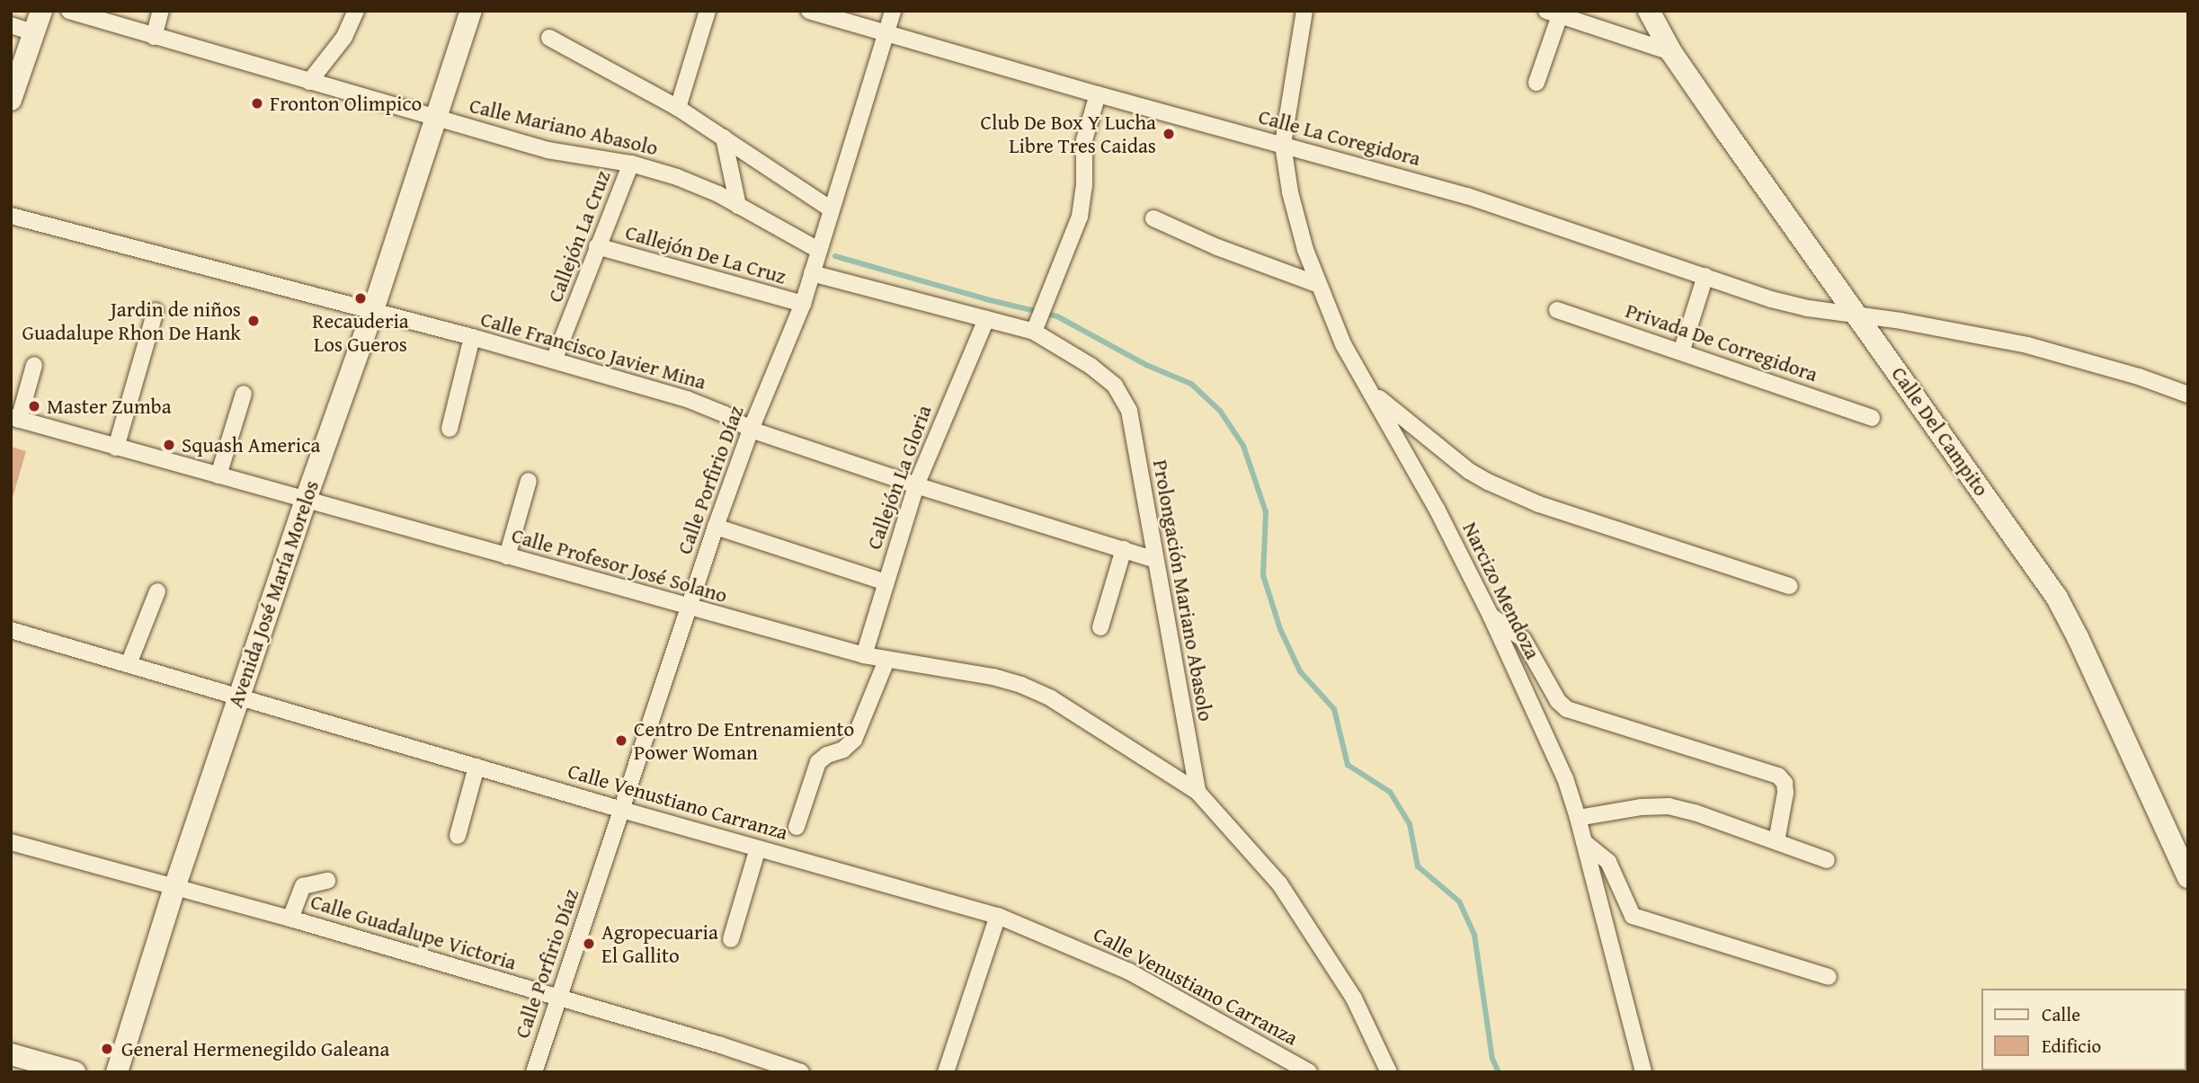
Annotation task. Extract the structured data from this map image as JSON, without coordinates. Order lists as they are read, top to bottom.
{
  "streets": {
    "main road": ["Calle Del Campito", "Avenida José María Morelos"],
    "street": [
      "Calle Mariano Abasolo",
      "Calle La Coregidora",
      "Callejón La Cruz",
      "Callejón De La Cruz",
      "Privada De Corregidora",
      "Calle Francisco Javier Mina",
      "Callejón La Gloria",
      "Calle Porfirio Díaz",
      "Calle Profesor José Solano",
      "Prolongación Mariano Abasolo",
      "Narcizo Mendoza",
      "Calle Venustiano Carranza",
      "Calle Guadalupe Victoria"
    ]
  },
  "crossings": [
    ["Calle Mariano Abasolo", "Callejón La Cruz"],
    ["Calle Mariano Abasolo", "Calle Porfirio Díaz"],
    ["Calle Mariano Abasolo", "Avenida José María Morelos"],
    ["Calle La Coregidora", "Calle Del Campito"],
    ["Calle La Coregidora", "Calle Porfirio Díaz"],
    ["Calle La Coregidora", "Narcizo Mendoza"],
    ["Callejón La Cruz", "Callejón De La Cruz"],
    ["Callejón La Cruz", "Calle Francisco Javier Mina"],
    ["Callejón De La Cruz", "Calle Porfirio Díaz"],
    ["Calle Francisco Javier Mina", "Callejón La Gloria"],
    ["Calle Francisco Javier Mina", "Calle Porfirio Díaz"],
    ["Calle Francisco Javier Mina", "Prolongación Mariano Abasolo"],
    ["Calle Francisco Javier Mina", "Avenida José María Morelos"],
    ["Callejón La Gloria", "Calle Profesor José Solano"],
    ["Callejón La Gloria", "Prolongación Mariano Abasolo"],
    ["Calle Porfirio Díaz", "Calle Profesor José Solano"],
    ["Calle Porfirio Díaz", "Prolongación Mariano Abasolo"],
    ["Calle Porfirio Díaz", "Calle Venustiano Carranza"],
    ["Calle Porfirio Díaz", "Calle Guadalupe Victoria"],
    ["Calle Profesor José Solano", "Prolongación Mariano Abasolo"],
    ["Calle Profesor José Solano", "Avenida José María Morelos"],
    ["Avenida José María Morelos", "Calle Venustiano Carranza"],
    ["Avenida José María Morelos", "Calle Guadalupe Victoria"]
  ],
  "places": [
    "Fronton Olimpico",
    "Club De Box Y Lucha Libre Tres Caidas",
    "Recauderia Los Gueros",
    "Jardin de niños Guadalupe Rhon De Hank",
    "Master Zumba",
    "Squash America",
    "Centro De Entrenamiento Power Woman",
    "Agropecuaria El Gallito",
    "General Hermenegildo Galeana"
  ],
  "legend": ["Calle", "Edificio"]
}
